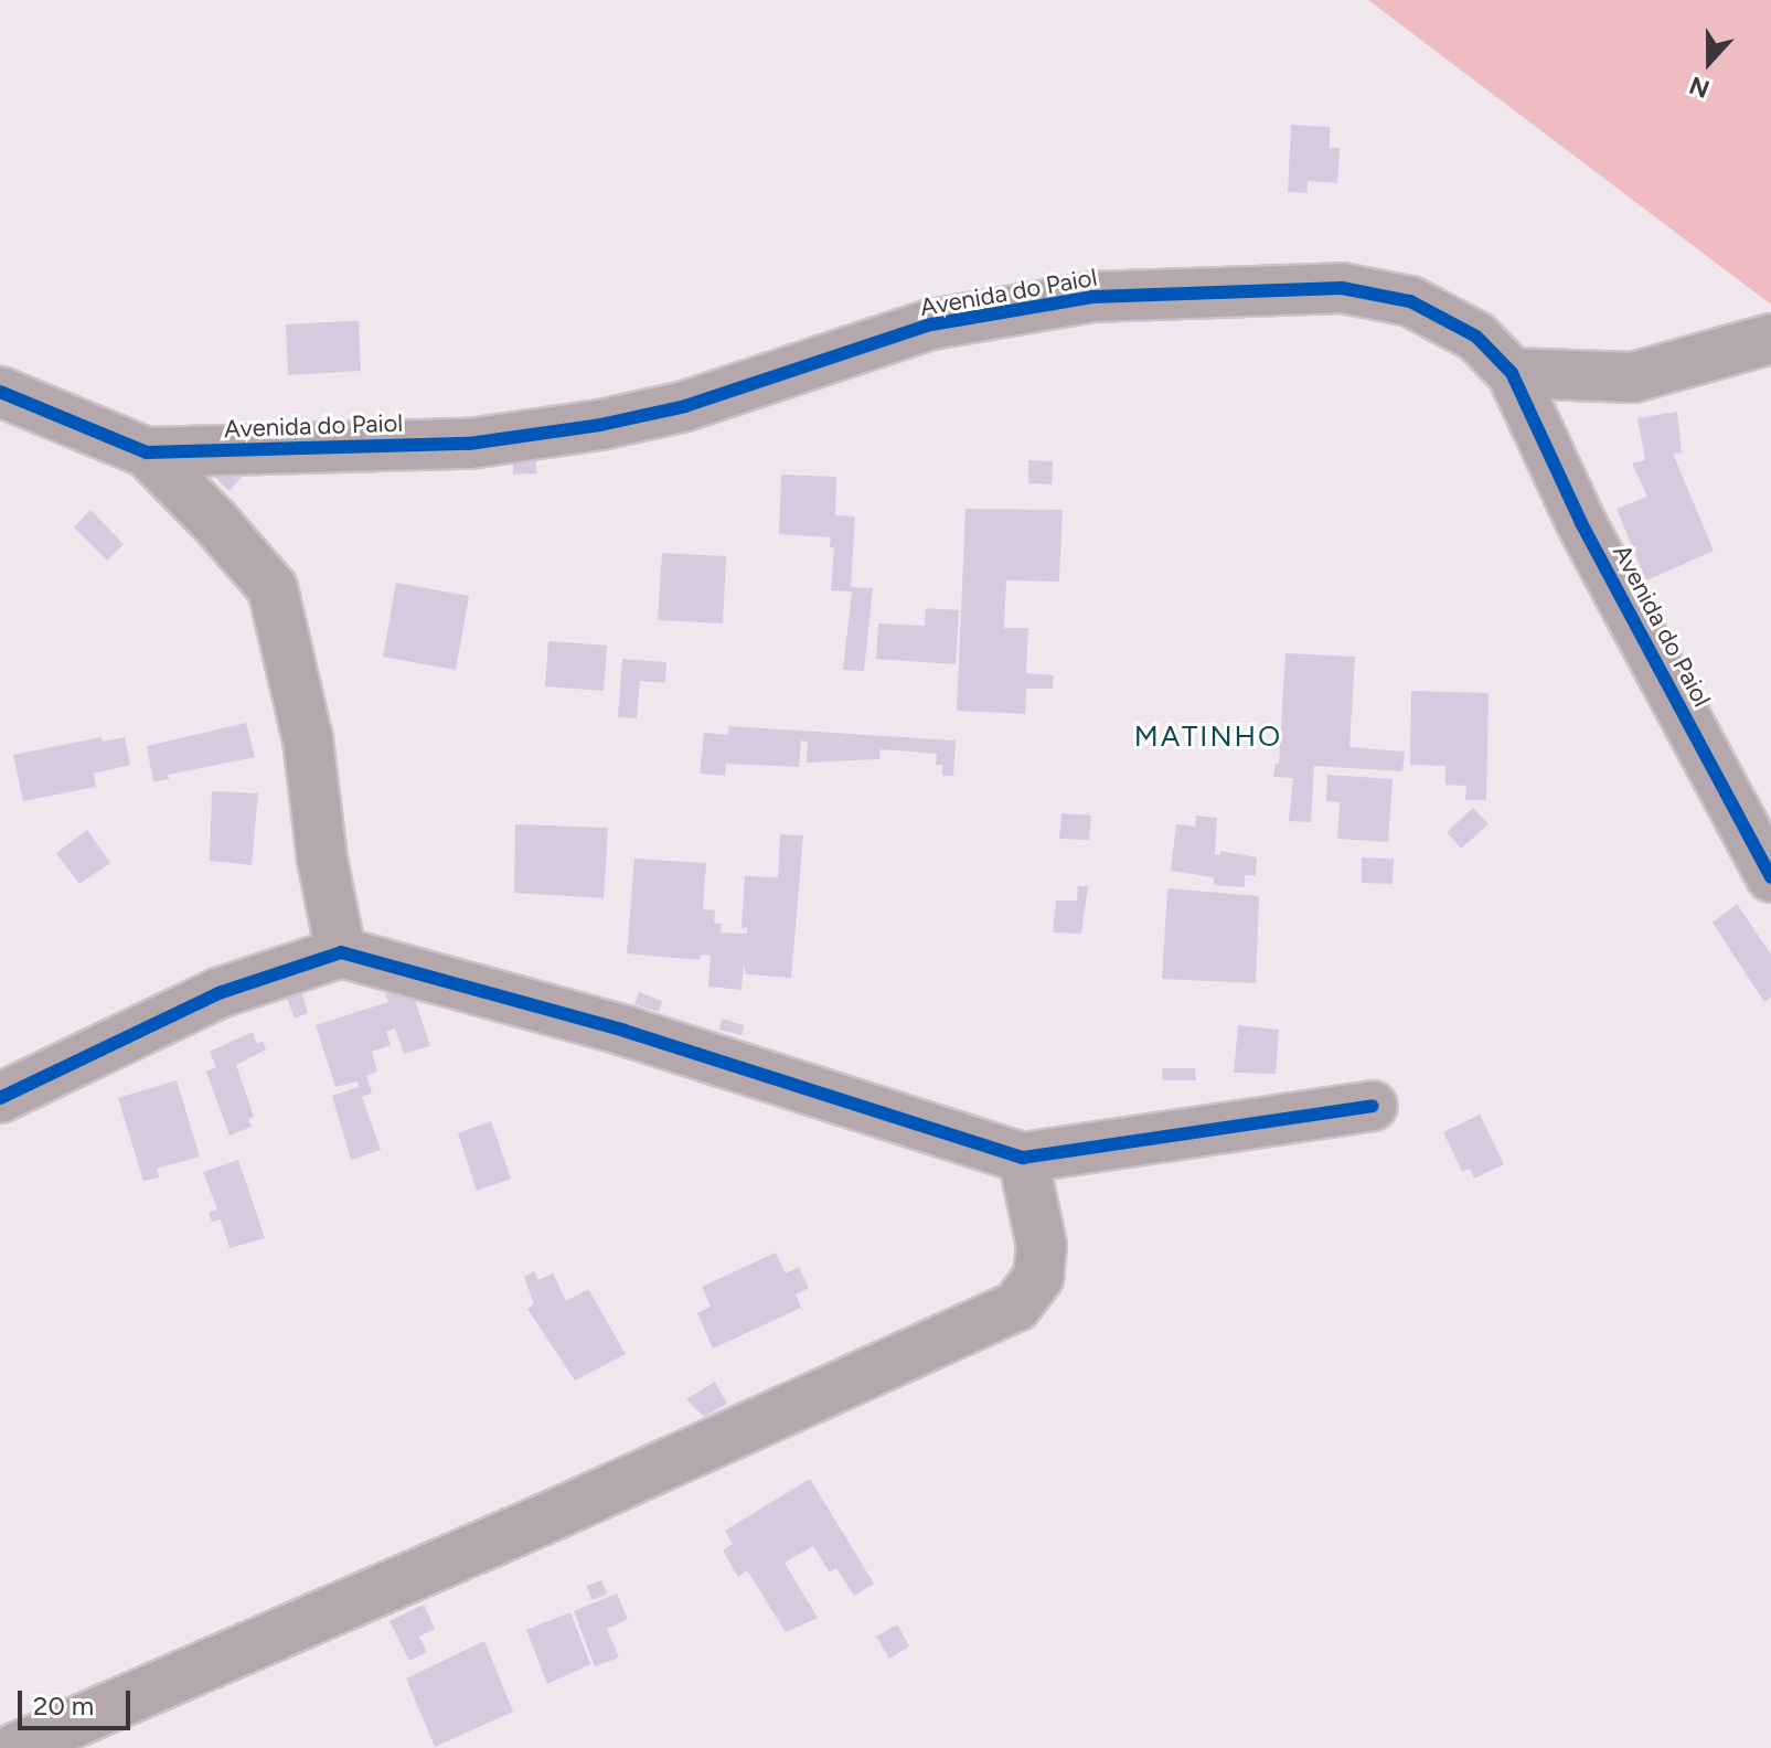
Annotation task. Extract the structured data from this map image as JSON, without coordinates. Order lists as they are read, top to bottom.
{
  "streets": {
    "street": ["Avenida do Paiol"]
  },
  "districts": ["MATINHO"],
  "scale_bar": "20 m",
  "north": "bottom"
}
